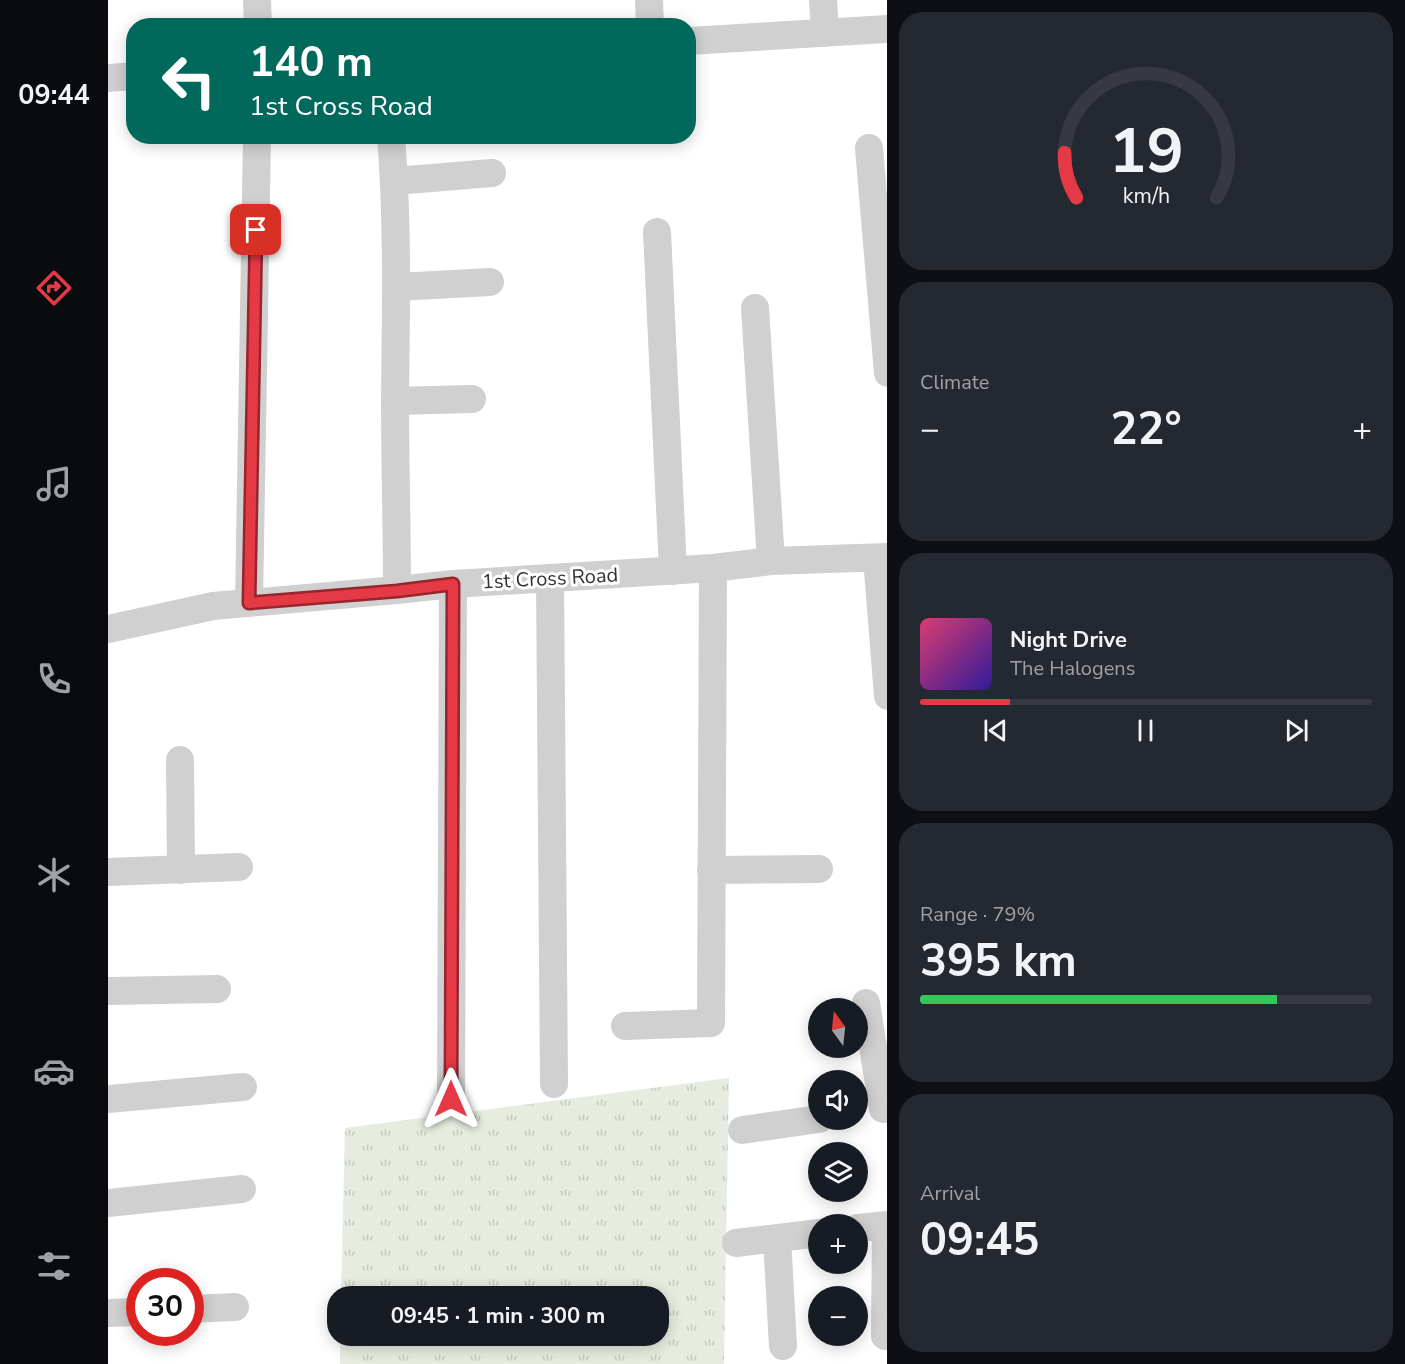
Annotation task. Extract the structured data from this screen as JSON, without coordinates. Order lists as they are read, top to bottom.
{
  "streets": {
    "street": ["1st Cross Road"]
  },
  "north": "top",
  "page": {
    "tabs": "09:44",
    "turn": ["140 m", "1st Cross Road"],
    "tile": [
      "Climate",
      ["Range · 79%", "395 km"],
      ["Arrival", "09:45"]
    ],
    "heat": ["−", "22°", "+"],
    "song": ["Night Drive", "The Halogens"],
    "map_buttons": ["+", "−"],
    "limit": "30",
    "trip": "09:45 · 1 min · 300 m",
    "gauge": ["19", "km/h"]
  }
}
